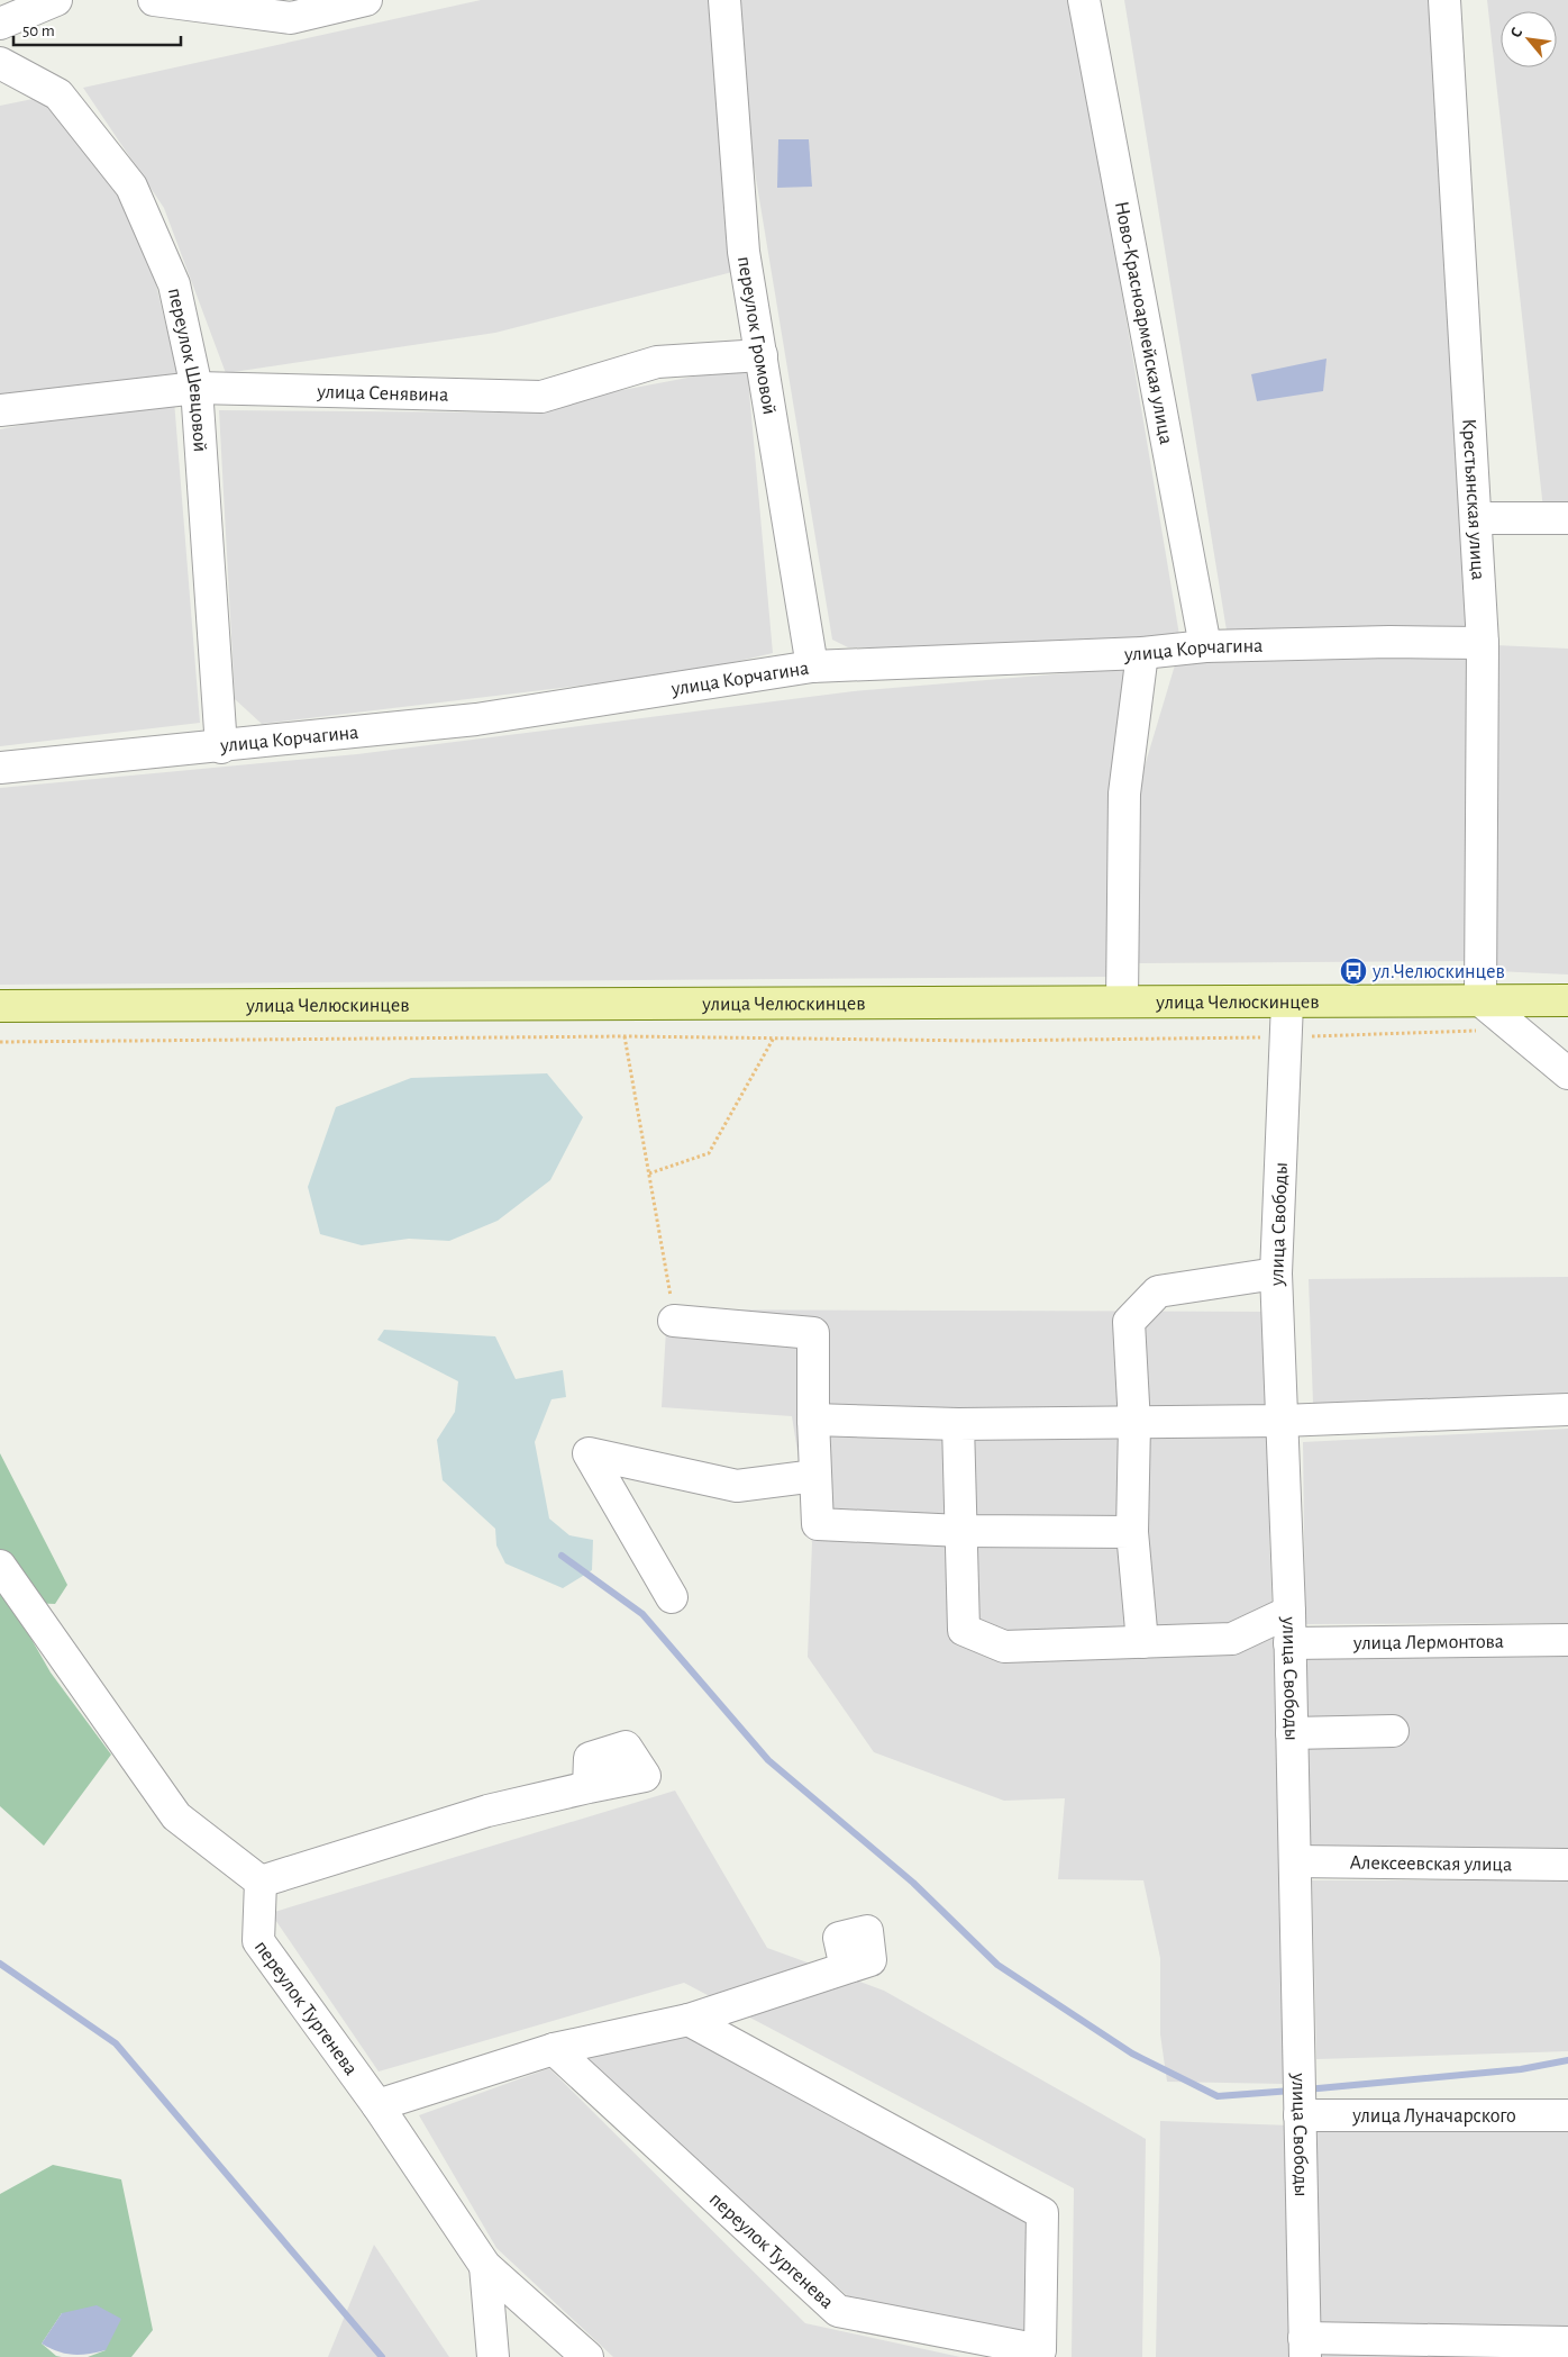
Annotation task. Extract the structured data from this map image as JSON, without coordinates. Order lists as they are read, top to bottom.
{
  "streets": {
    "main road": ["улица Челюскинцев"],
    "street": [
      "Ново-Красноармейская улица",
      "переулок Громовой",
      "переулок Шевцовой",
      "улица Сенявина",
      "Крестьянская улица",
      "улица Корчагина",
      "улица Свободы",
      "улица Лермонтова",
      "Алексеевская улица",
      "переулок Тургенева",
      "улица Луначарского"
    ]
  },
  "crossings": [
    ["Ново-Красноармейская улица", "улица Корчагина"],
    ["переулок Громовой", "улица Сенявина"],
    ["переулок Громовой", "улица Корчагина"],
    ["переулок Шевцовой", "улица Сенявина"],
    ["переулок Шевцовой", "улица Корчагина"],
    ["Крестьянская улица", "улица Корчагина"],
    ["Крестьянская улица", "улица Челюскинцев"],
    ["улица Челюскинцев", "улица Свободы"],
    ["улица Свободы", "улица Лермонтова"],
    ["улица Свободы", "Алексеевская улица"],
    ["улица Свободы", "улица Луначарского"]
  ],
  "places": {
    "bus stop": ["ул.Челюскинцев"]
  },
  "scale_bar": "50 m",
  "north": "top left"
}
